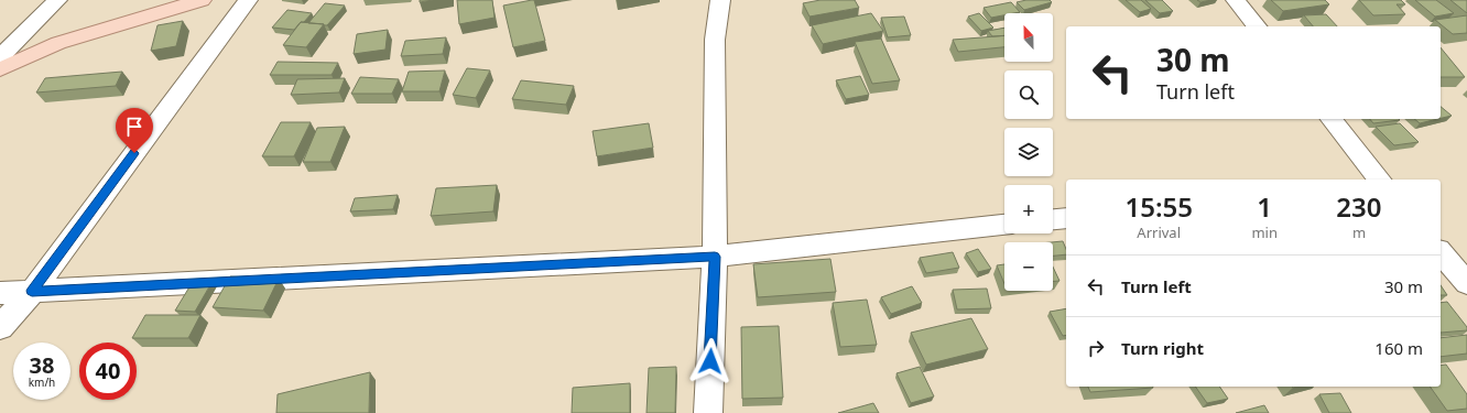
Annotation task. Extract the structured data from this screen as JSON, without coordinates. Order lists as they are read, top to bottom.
{
  "north": "top",
  "page": {
    "map_buttons": ["+", "−"],
    "turn": ["30 m", "Turn left"],
    "eta": [
      "15:55",
      "Arrival",
      "1",
      "min",
      "230",
      "m"
    ],
    "list": [
      {
        "name": "Turn left",
        "value": "30 m"
      },
      {
        "name": "Turn right",
        "value": "160 m"
      }
    ],
    "speed": "38 km/h",
    "limit": "40"
  }
}
